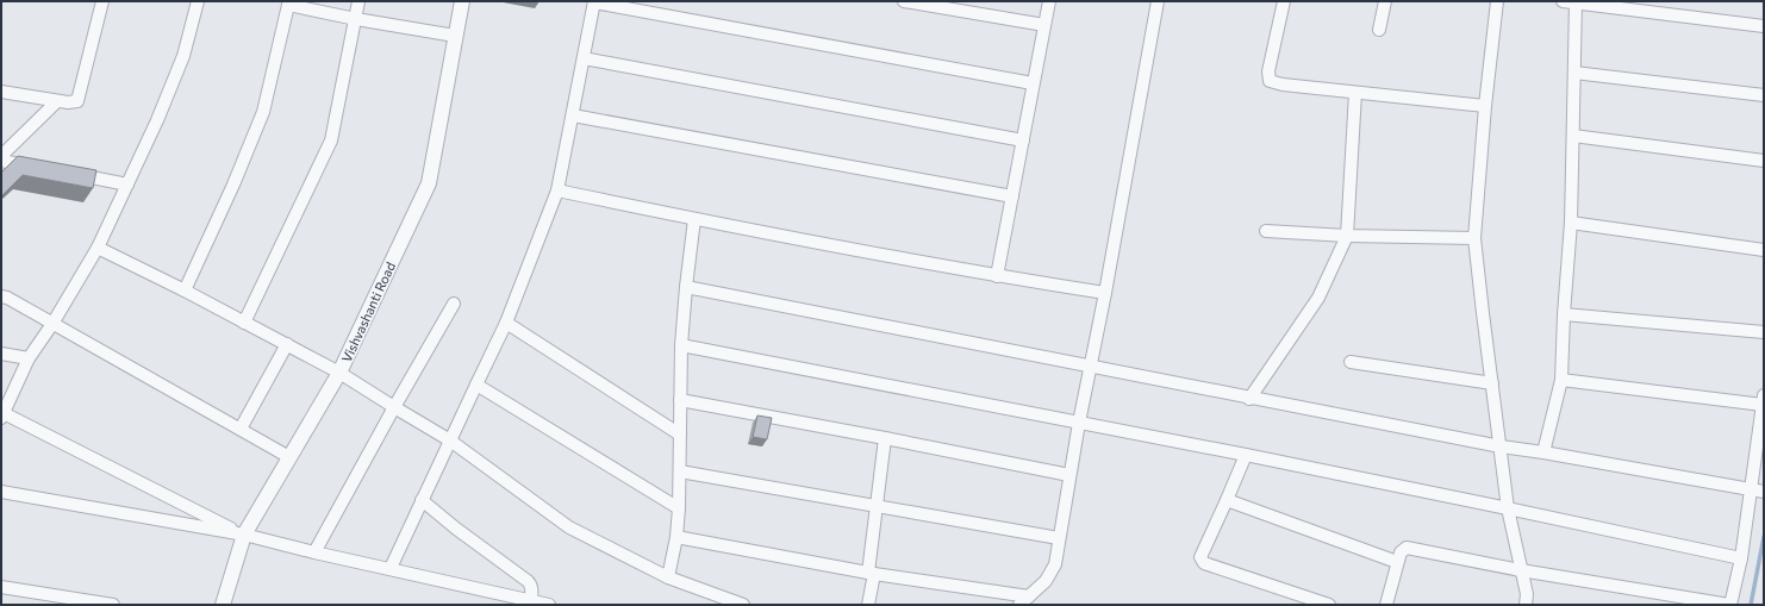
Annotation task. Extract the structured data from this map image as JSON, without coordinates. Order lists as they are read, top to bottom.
{
  "streets": {
    "street": ["Vishvashanti Road"]
  }
}
